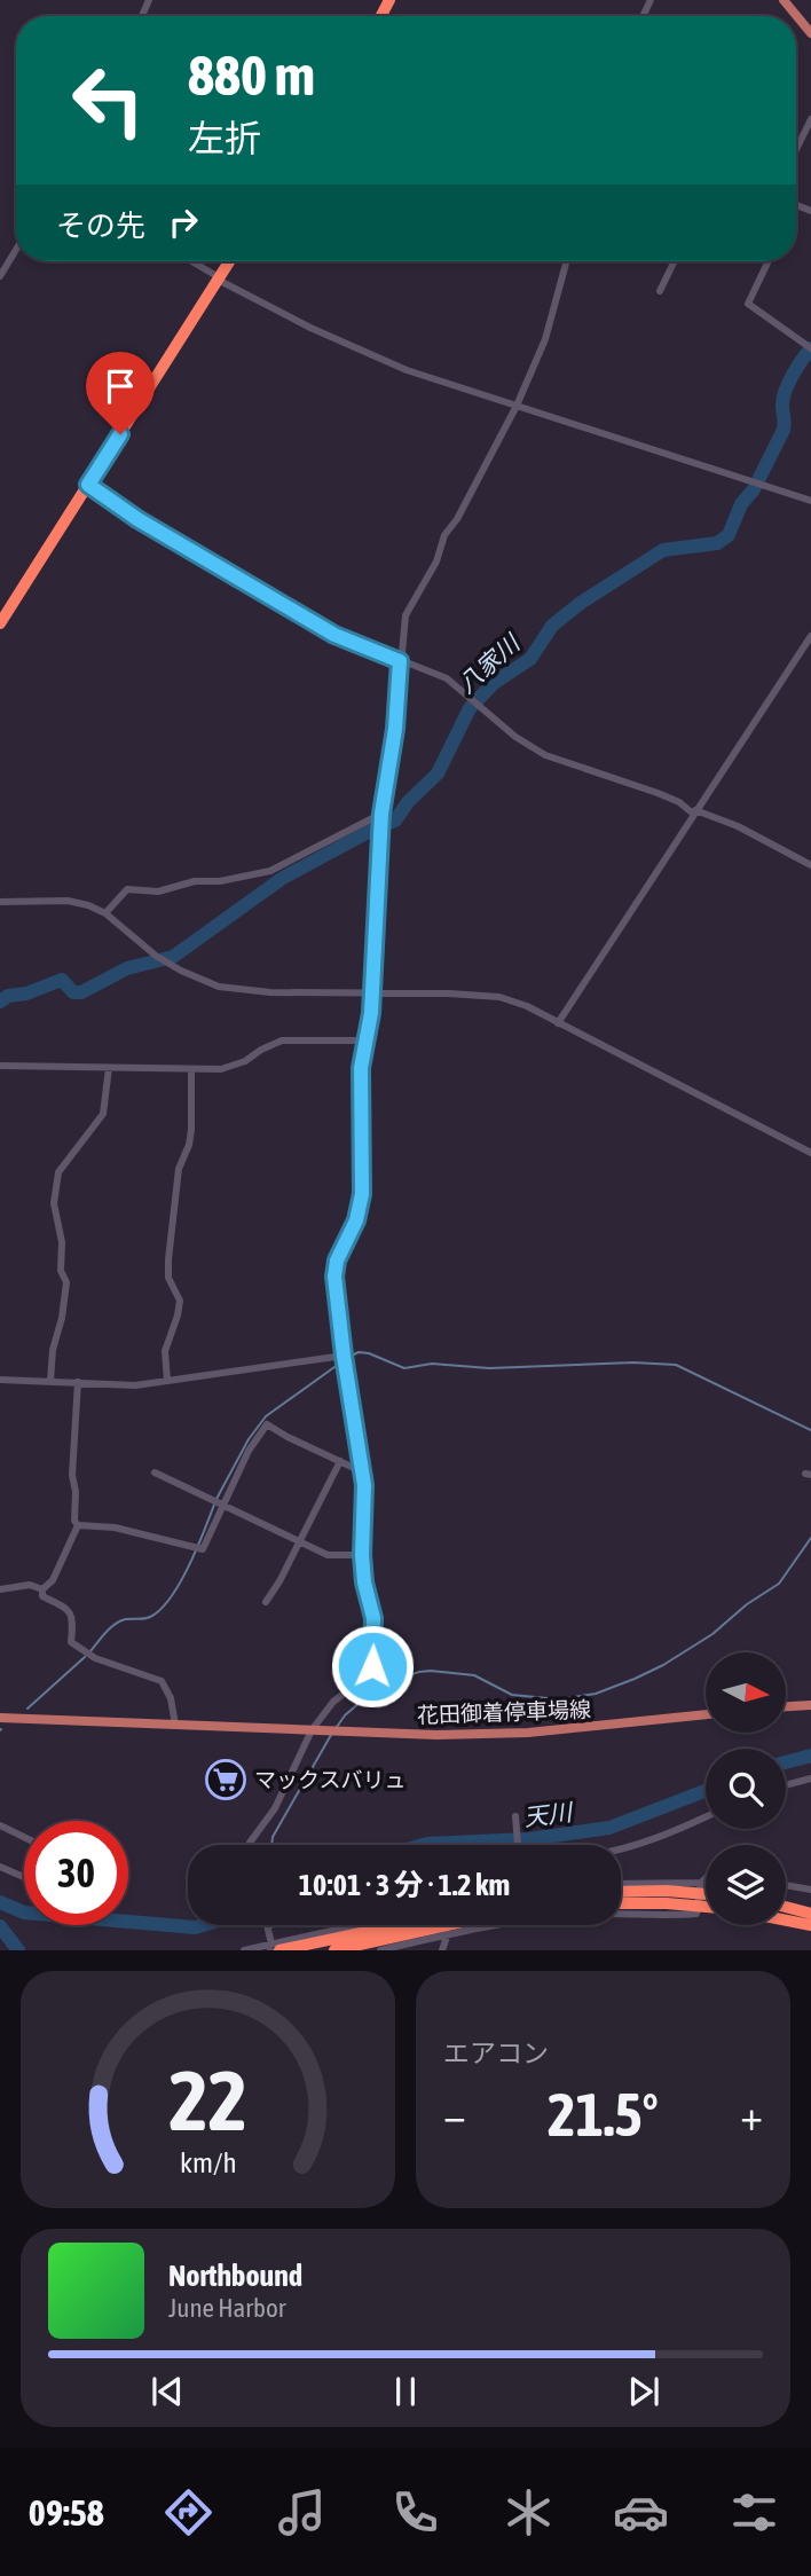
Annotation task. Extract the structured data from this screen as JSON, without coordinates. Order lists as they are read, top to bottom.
{
  "streets": {
    "main road": ["花田御着停車場線"]
  },
  "water": ["八家川", "天川"],
  "places": {
    "supermarket": ["マックスバリュ"]
  },
  "north": "right",
  "page": {
    "turn": ["880 m", "左折"],
    "then": "その先",
    "limit": "30",
    "trip": "10:01 · 3 分 · 1.2 km",
    "tile": "エアコン",
    "heat": ["−", "21.5°", "+"],
    "song": ["Northbound", "June Harbor"],
    "tabs": "09:58",
    "gauge": ["22", "km/h"]
  }
}
